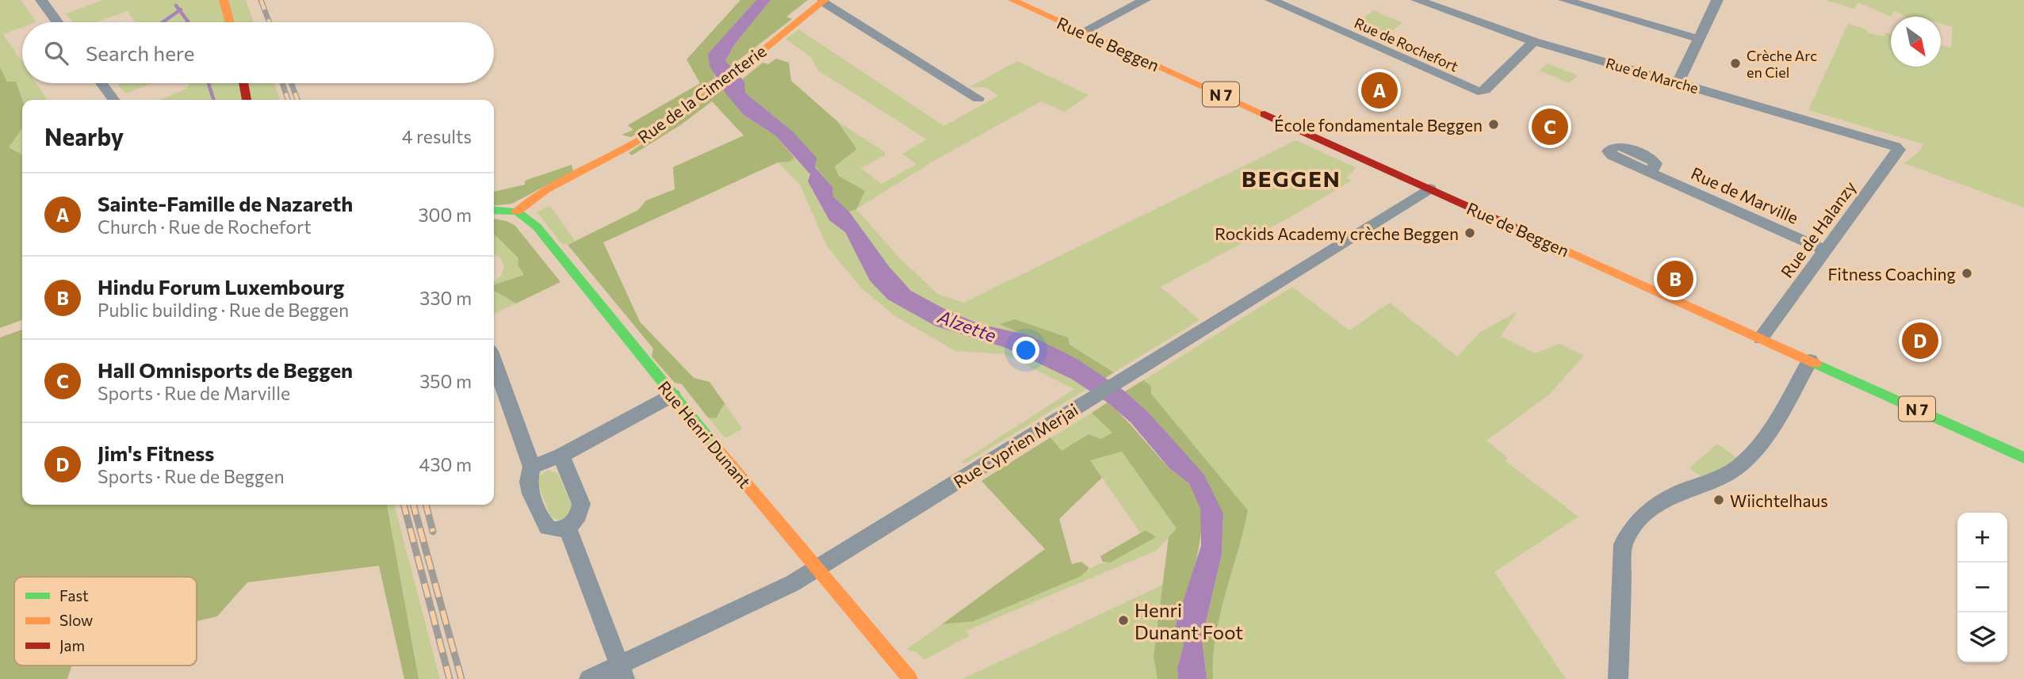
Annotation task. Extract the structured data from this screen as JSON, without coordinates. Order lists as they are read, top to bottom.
{
  "streets": {
    "main road": [
      "Rue de Beggen",
      "Rue de la Cimenterie",
      "N 7",
      "Rue Henri Dunant"
    ],
    "street": [
      "Rue de Rochefort",
      "Rue de Marche",
      "Rue de Marville",
      "Rue de Halanzy",
      "Rue Cyprien Merjai"
    ]
  },
  "crossings": [
    ["Rue de Beggen", "Rue de Halanzy"],
    ["Rue de Beggen", "Rue Cyprien Merjai"],
    ["Rue de Rochefort", "Rue de Marche"],
    ["Rue de Marche", "Rue de Halanzy"],
    ["Rue de la Cimenterie", "Rue Henri Dunant"],
    ["Rue de Marville", "Rue de Halanzy"],
    ["Rue Henri Dunant", "Rue Cyprien Merjai"]
  ],
  "districts": ["BEGGEN"],
  "water": ["Alzette"],
  "places": [
    "Crèche Arc en Ciel",
    "École fondamentale Beggen",
    "Rockids Academy crèche Beggen",
    "Fitness Coaching",
    "Wiichtelhaus",
    "Henri Dunant Foot"
  ],
  "legend": ["Fast", "Slow", "Jam"],
  "north": "bottom right",
  "page": {
    "search": "Search here",
    "pins": [
      "A",
      "C",
      "B",
      "D"
    ],
    "heading": ["Nearby", "4 results"],
    "list": [
      {
        "mark": "A",
        "name": "Sainte-Famille de Nazareth",
        "note": "Church · Rue de Rochefort",
        "value": "300 m"
      },
      {
        "mark": "B",
        "name": "Hindu Forum Luxembourg",
        "note": "Public building · Rue de Beggen",
        "value": "330 m"
      },
      {
        "mark": "C",
        "name": "Hall Omnisports de Beggen",
        "note": "Sports · Rue de Marville",
        "value": "350 m"
      },
      {
        "mark": "D",
        "name": "Jim's Fitness",
        "note": "Sports · Rue de Beggen",
        "value": "430 m"
      }
    ],
    "map_buttons": ["+", "−"]
  }
}
